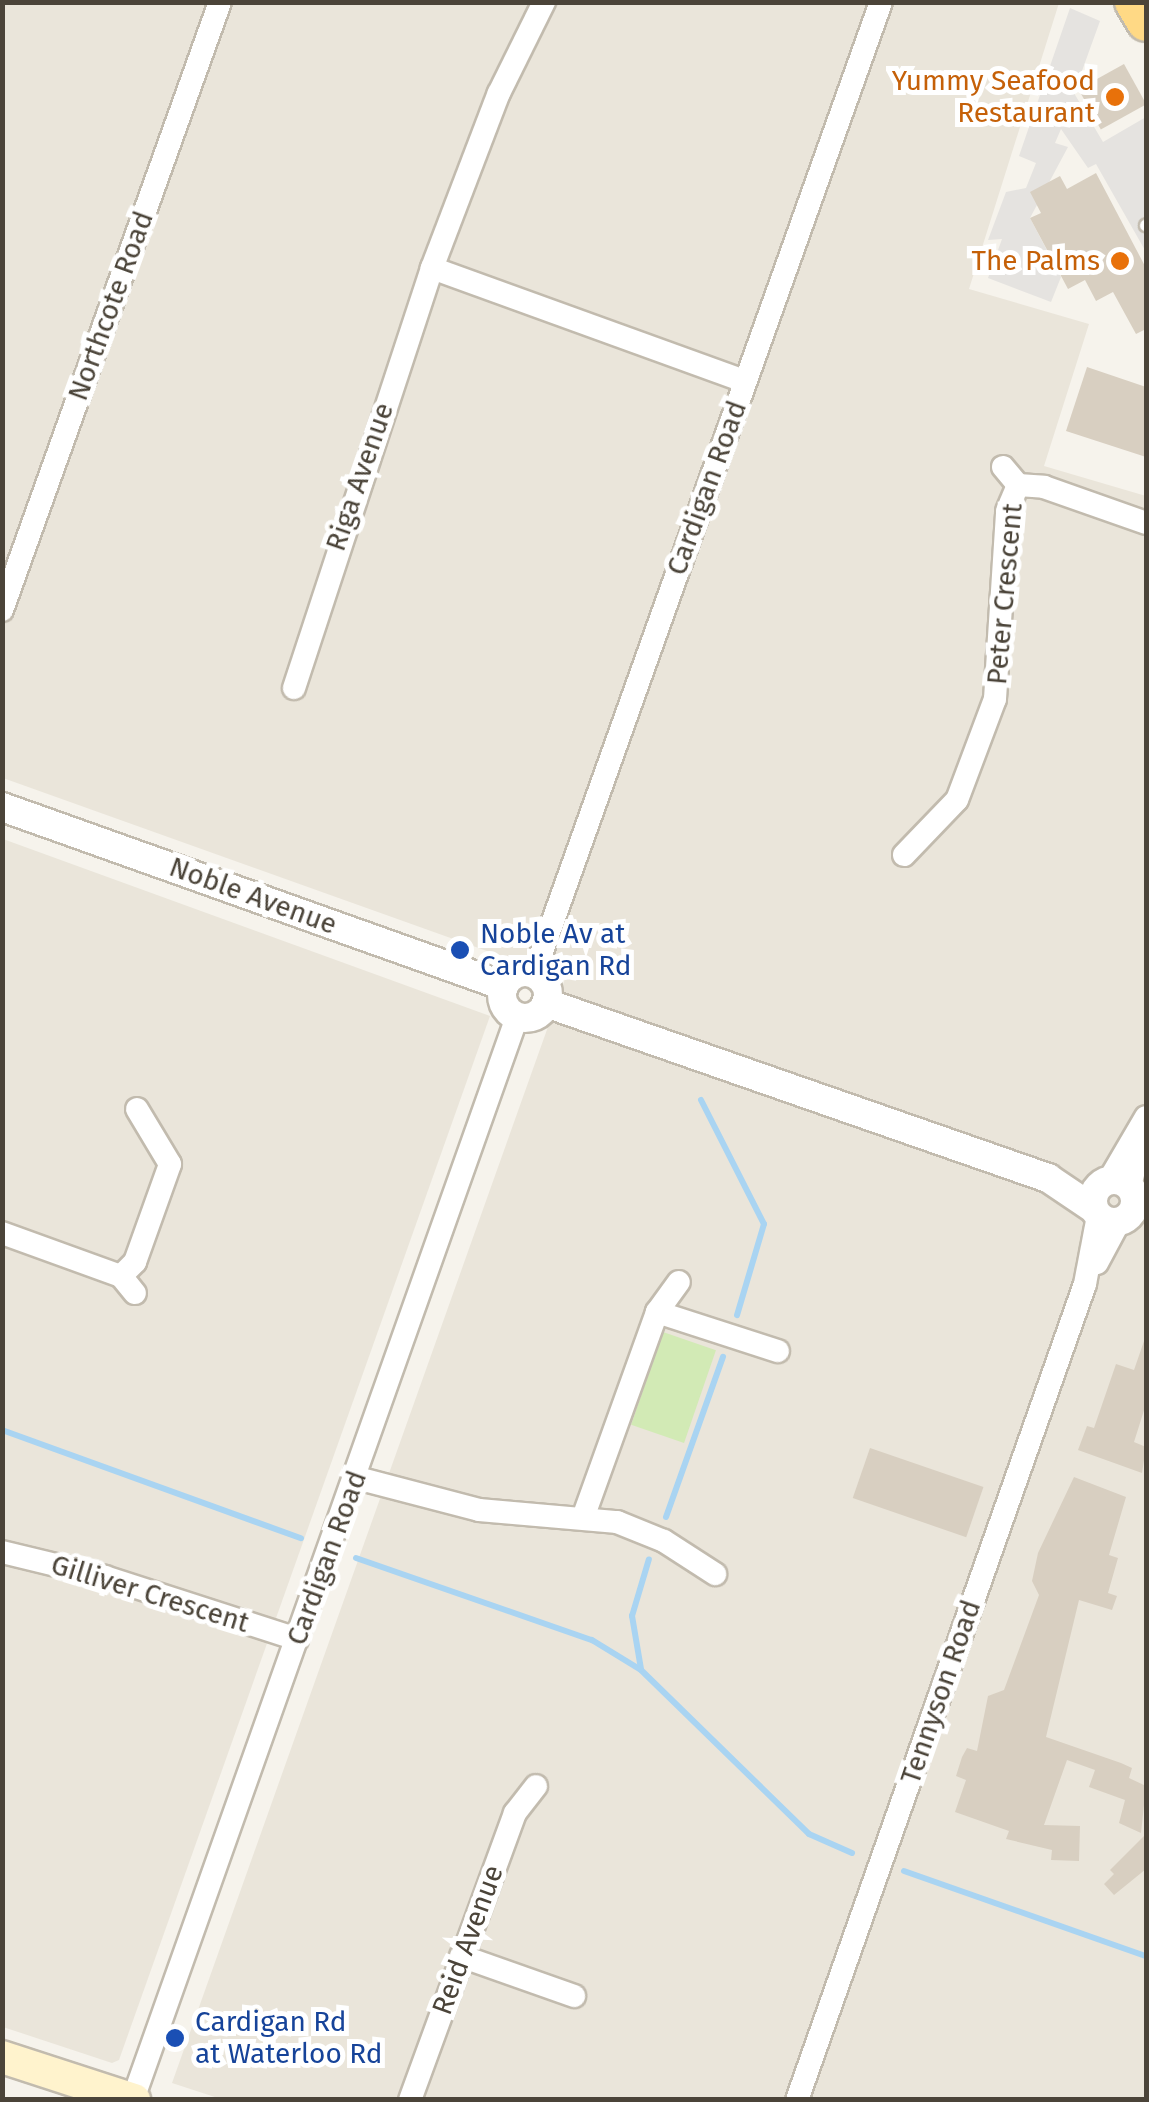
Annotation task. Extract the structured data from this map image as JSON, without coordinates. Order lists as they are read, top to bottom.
{
  "streets": {
    "street": [
      "Northcote Road",
      "Riga Avenue",
      "Cardigan Road",
      "Peter Crescent",
      "Noble Avenue",
      "Gilliver Crescent",
      "Tennyson Road",
      "Reid Avenue"
    ]
  },
  "crossings": [
    ["Cardigan Road", "Noble Avenue"],
    ["Cardigan Road", "Gilliver Crescent"]
  ],
  "places": [
    "Yummy Seafood Restaurant",
    "The Palms",
    "Noble Av at Cardigan Rd",
    "Cardigan Rd at Waterloo Rd"
  ]
}
